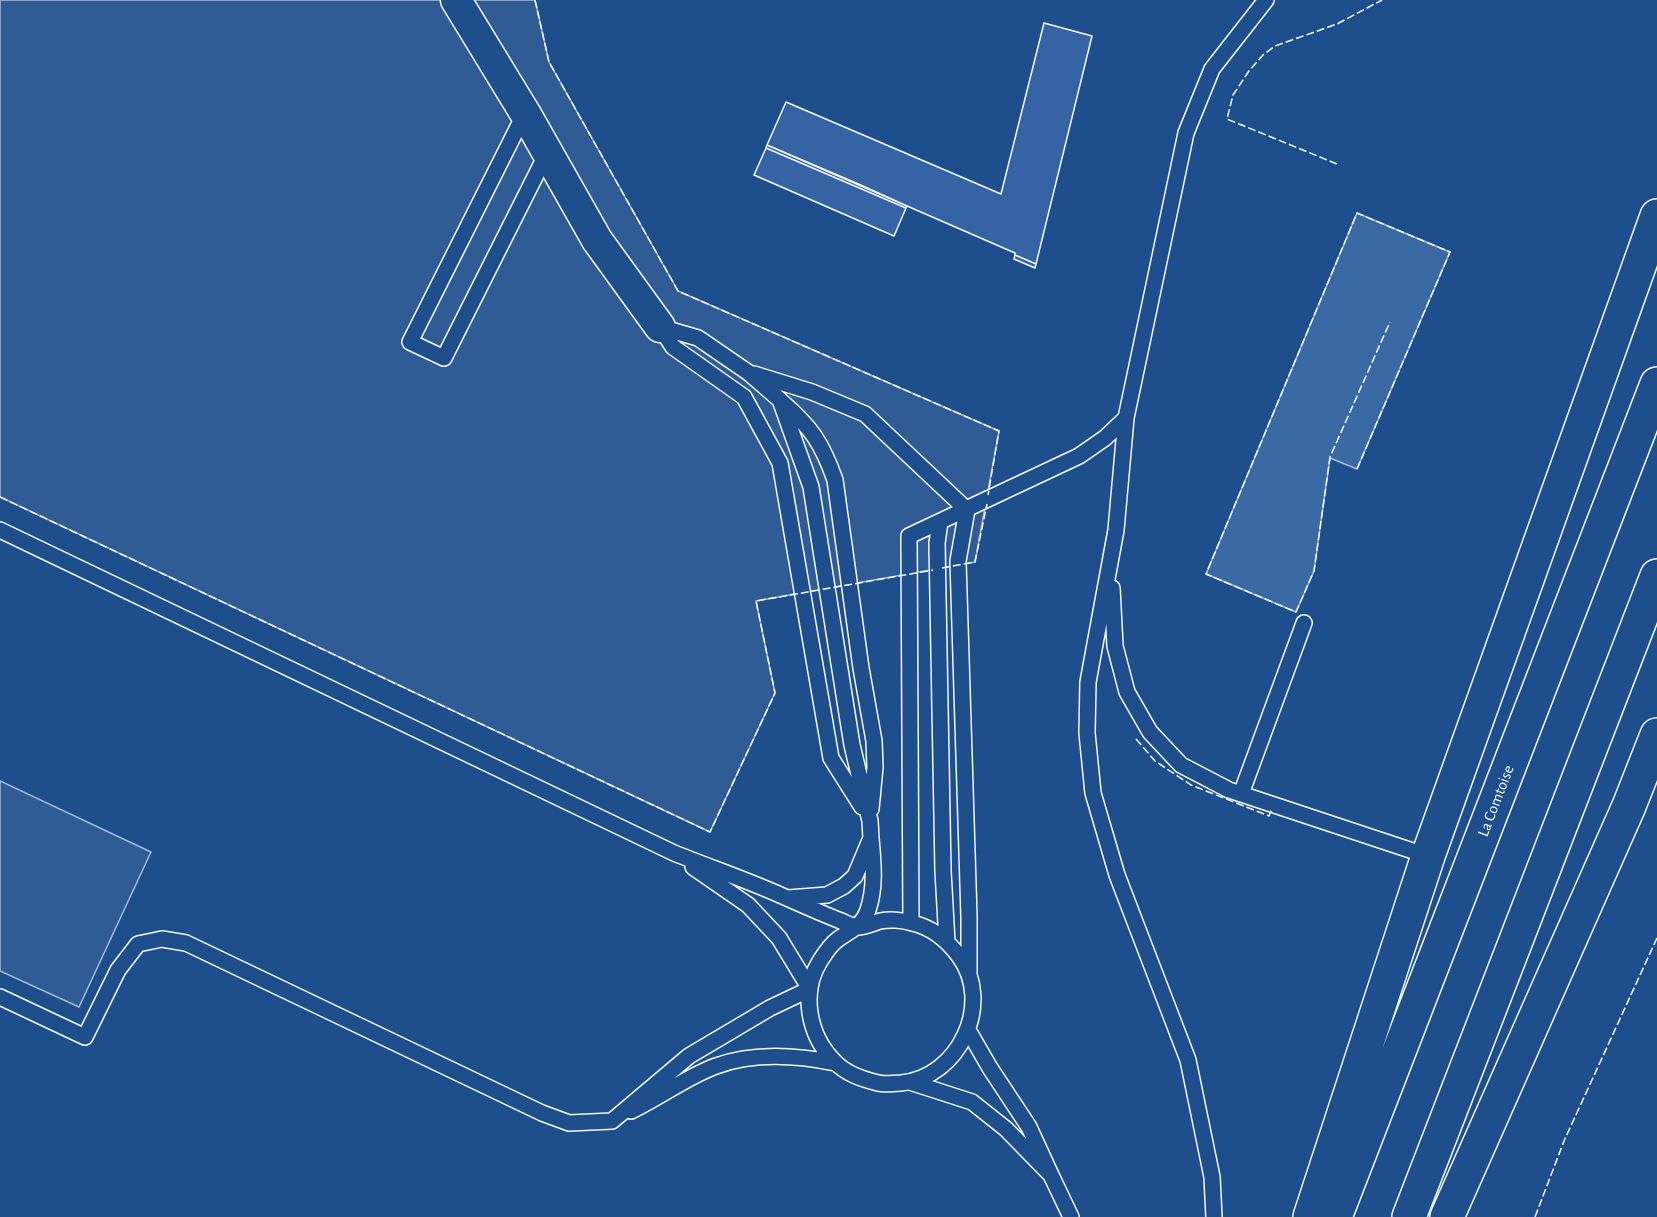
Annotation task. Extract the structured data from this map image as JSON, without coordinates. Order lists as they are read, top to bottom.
{
  "streets": {
    "highway": ["La Comtoise"]
  }
}
